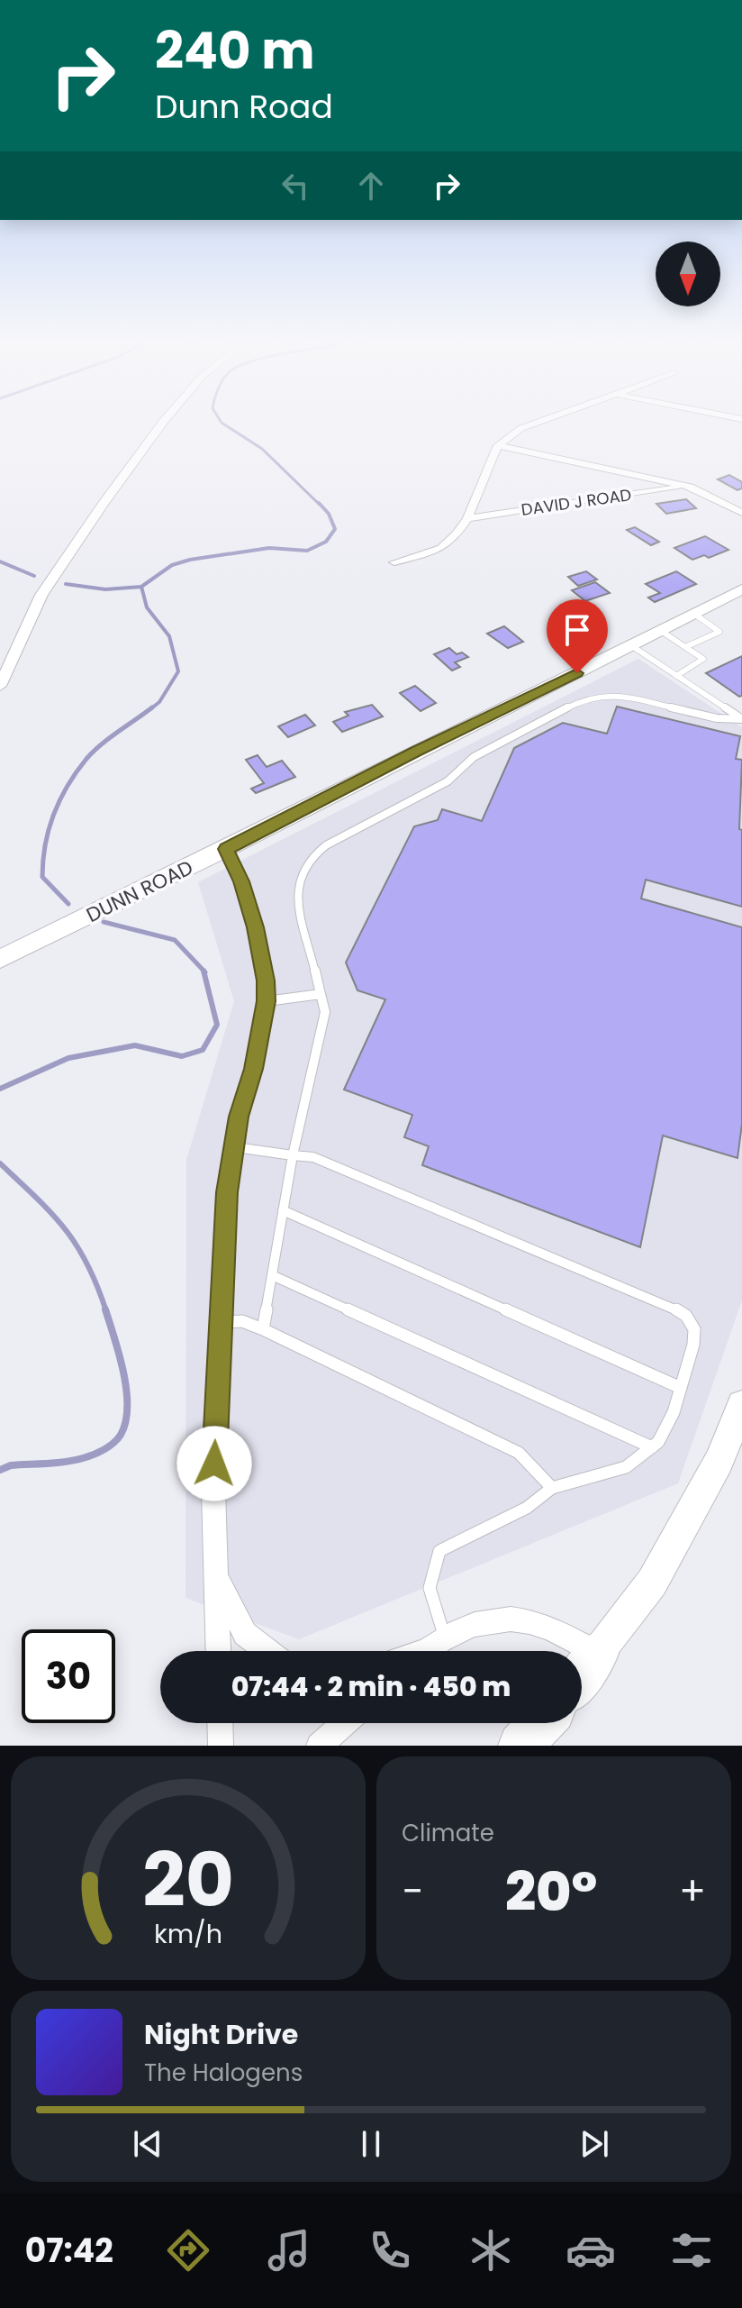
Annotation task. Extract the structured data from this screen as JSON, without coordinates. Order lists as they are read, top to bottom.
{
  "streets": {
    "main road": ["DUNN ROAD"],
    "street": ["DAVID J ROAD"]
  },
  "north": "bottom",
  "page": {
    "turn": ["240 m", "Dunn Road"],
    "limit": "30",
    "trip": "07:44 · 2 min · 450 m",
    "tile": "Climate",
    "heat": ["−", "20°", "+"],
    "song": ["Night Drive", "The Halogens"],
    "tabs": "07:42",
    "gauge": ["20", "km/h"]
  }
}
